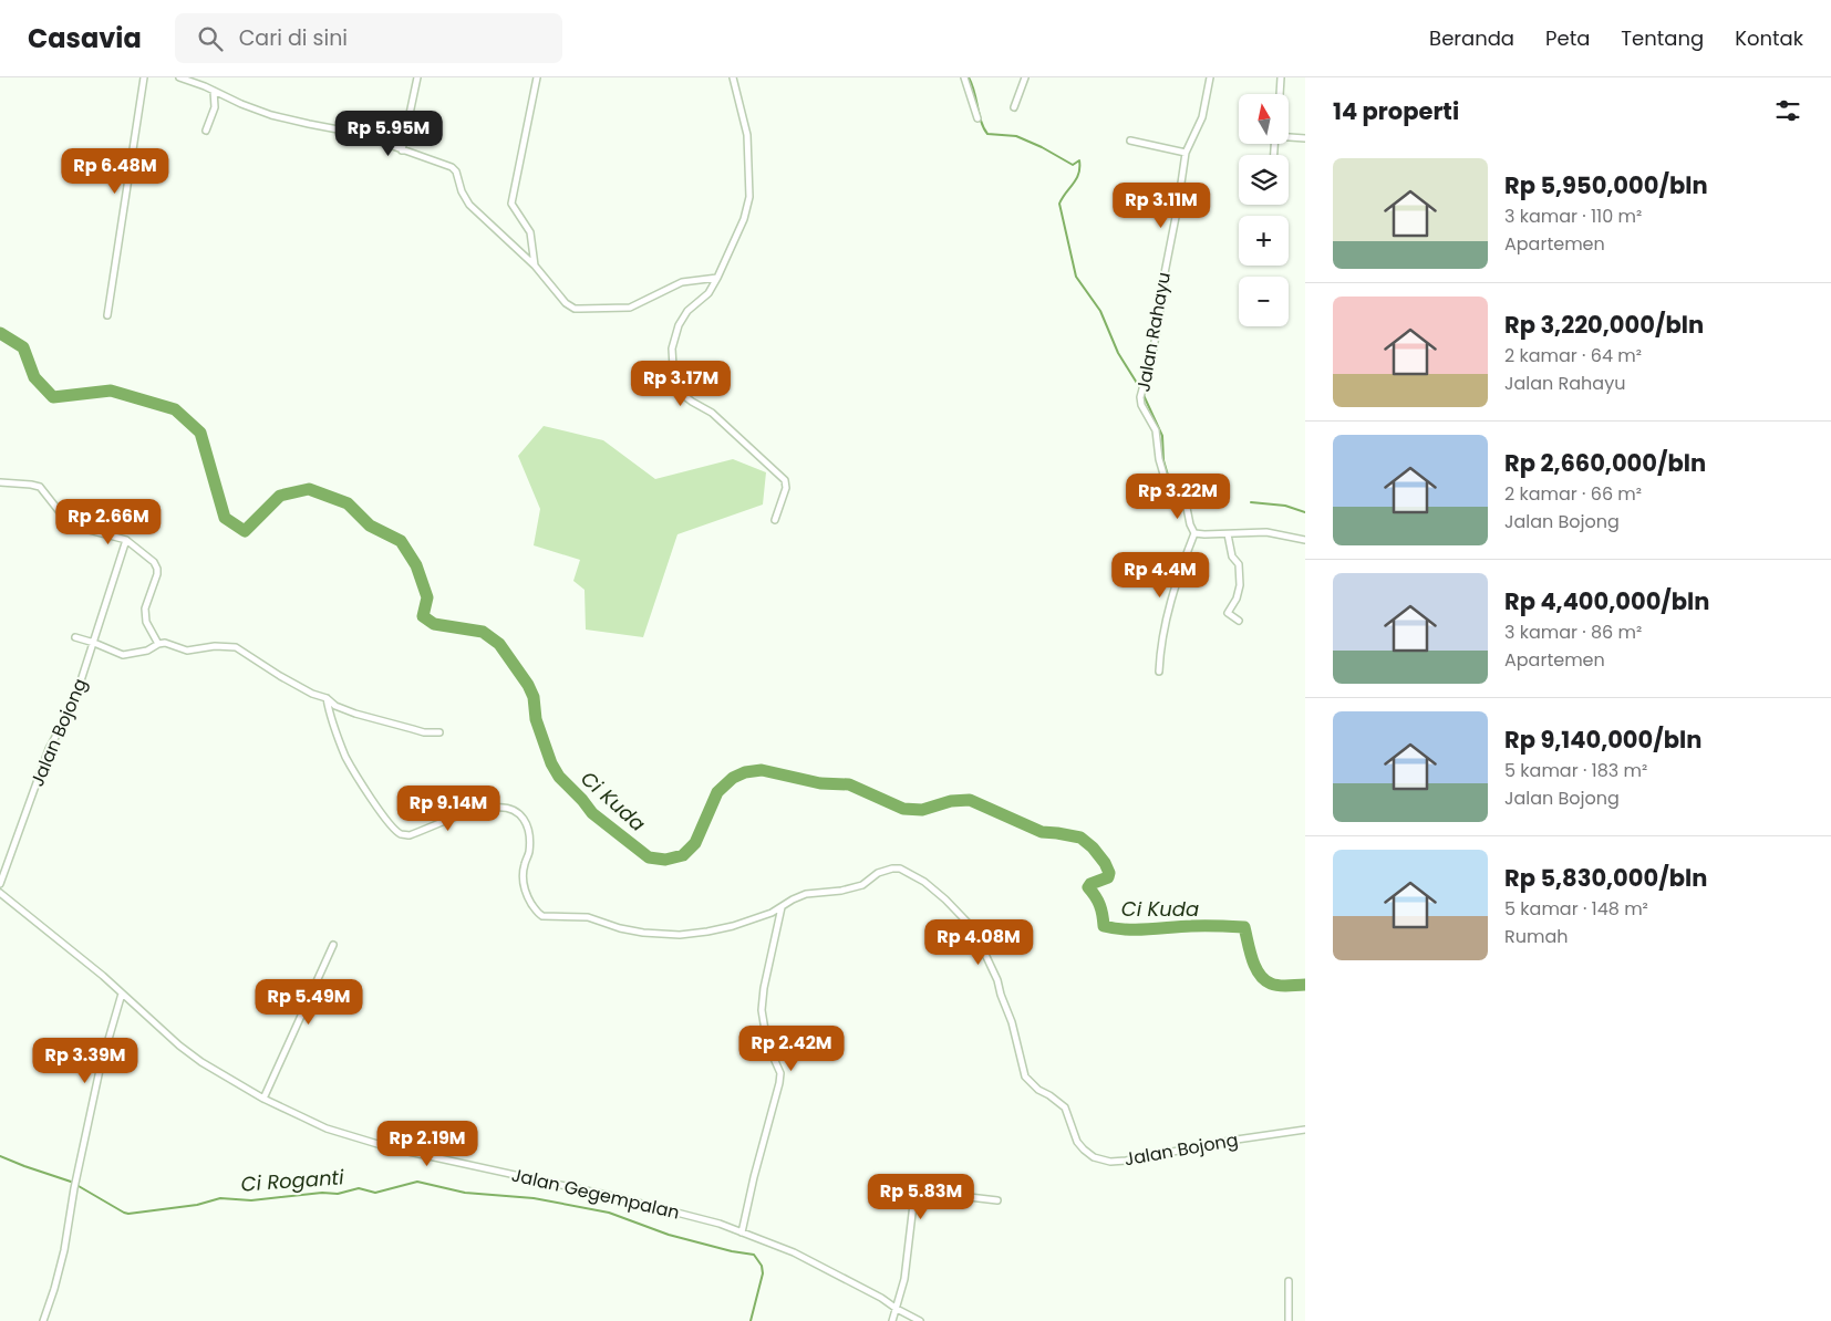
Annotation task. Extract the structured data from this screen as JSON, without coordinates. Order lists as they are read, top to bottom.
{
  "streets": {
    "street": ["Jalan Rahayu", "Jalan Bojong", "Jalan Gegempalan"]
  },
  "water": ["Ci Kuda", "Ci Roganti"],
  "north": "top",
  "page": {
    "header": "Casavia",
    "search": "Cari di sini",
    "nav": [
      "Beranda",
      "Peta",
      "Tentang",
      "Kontak"
    ],
    "heading": "14 properti",
    "map_buttons": ["+", "−"],
    "price": [
      "Rp 5.95M",
      "Rp 6.48M",
      "Rp 3.11M",
      "Rp 3.17M",
      "Rp 3.22M",
      "Rp 2.66M",
      "Rp 4.4M",
      "Rp 9.14M",
      "Rp 4.08M",
      "Rp 5.49M",
      "Rp 2.42M",
      "Rp 3.39M",
      "Rp 2.19M",
      "Rp 5.83M"
    ],
    "list": [
      {
        "name": "Rp 5,950,000/bln",
        "note": "3 kamar · 110 m² · Apartemen"
      },
      {
        "name": "Rp 3,220,000/bln",
        "note": "2 kamar · 64 m² · Jalan Rahayu"
      },
      {
        "name": "Rp 2,660,000/bln",
        "note": "2 kamar · 66 m² · Jalan Bojong"
      },
      {
        "name": "Rp 4,400,000/bln",
        "note": "3 kamar · 86 m² · Apartemen"
      },
      {
        "name": "Rp 9,140,000/bln",
        "note": "5 kamar · 183 m² · Jalan Bojong"
      },
      {
        "name": "Rp 5,830,000/bln",
        "note": "5 kamar · 148 m² · Rumah"
      }
    ]
  }
}
